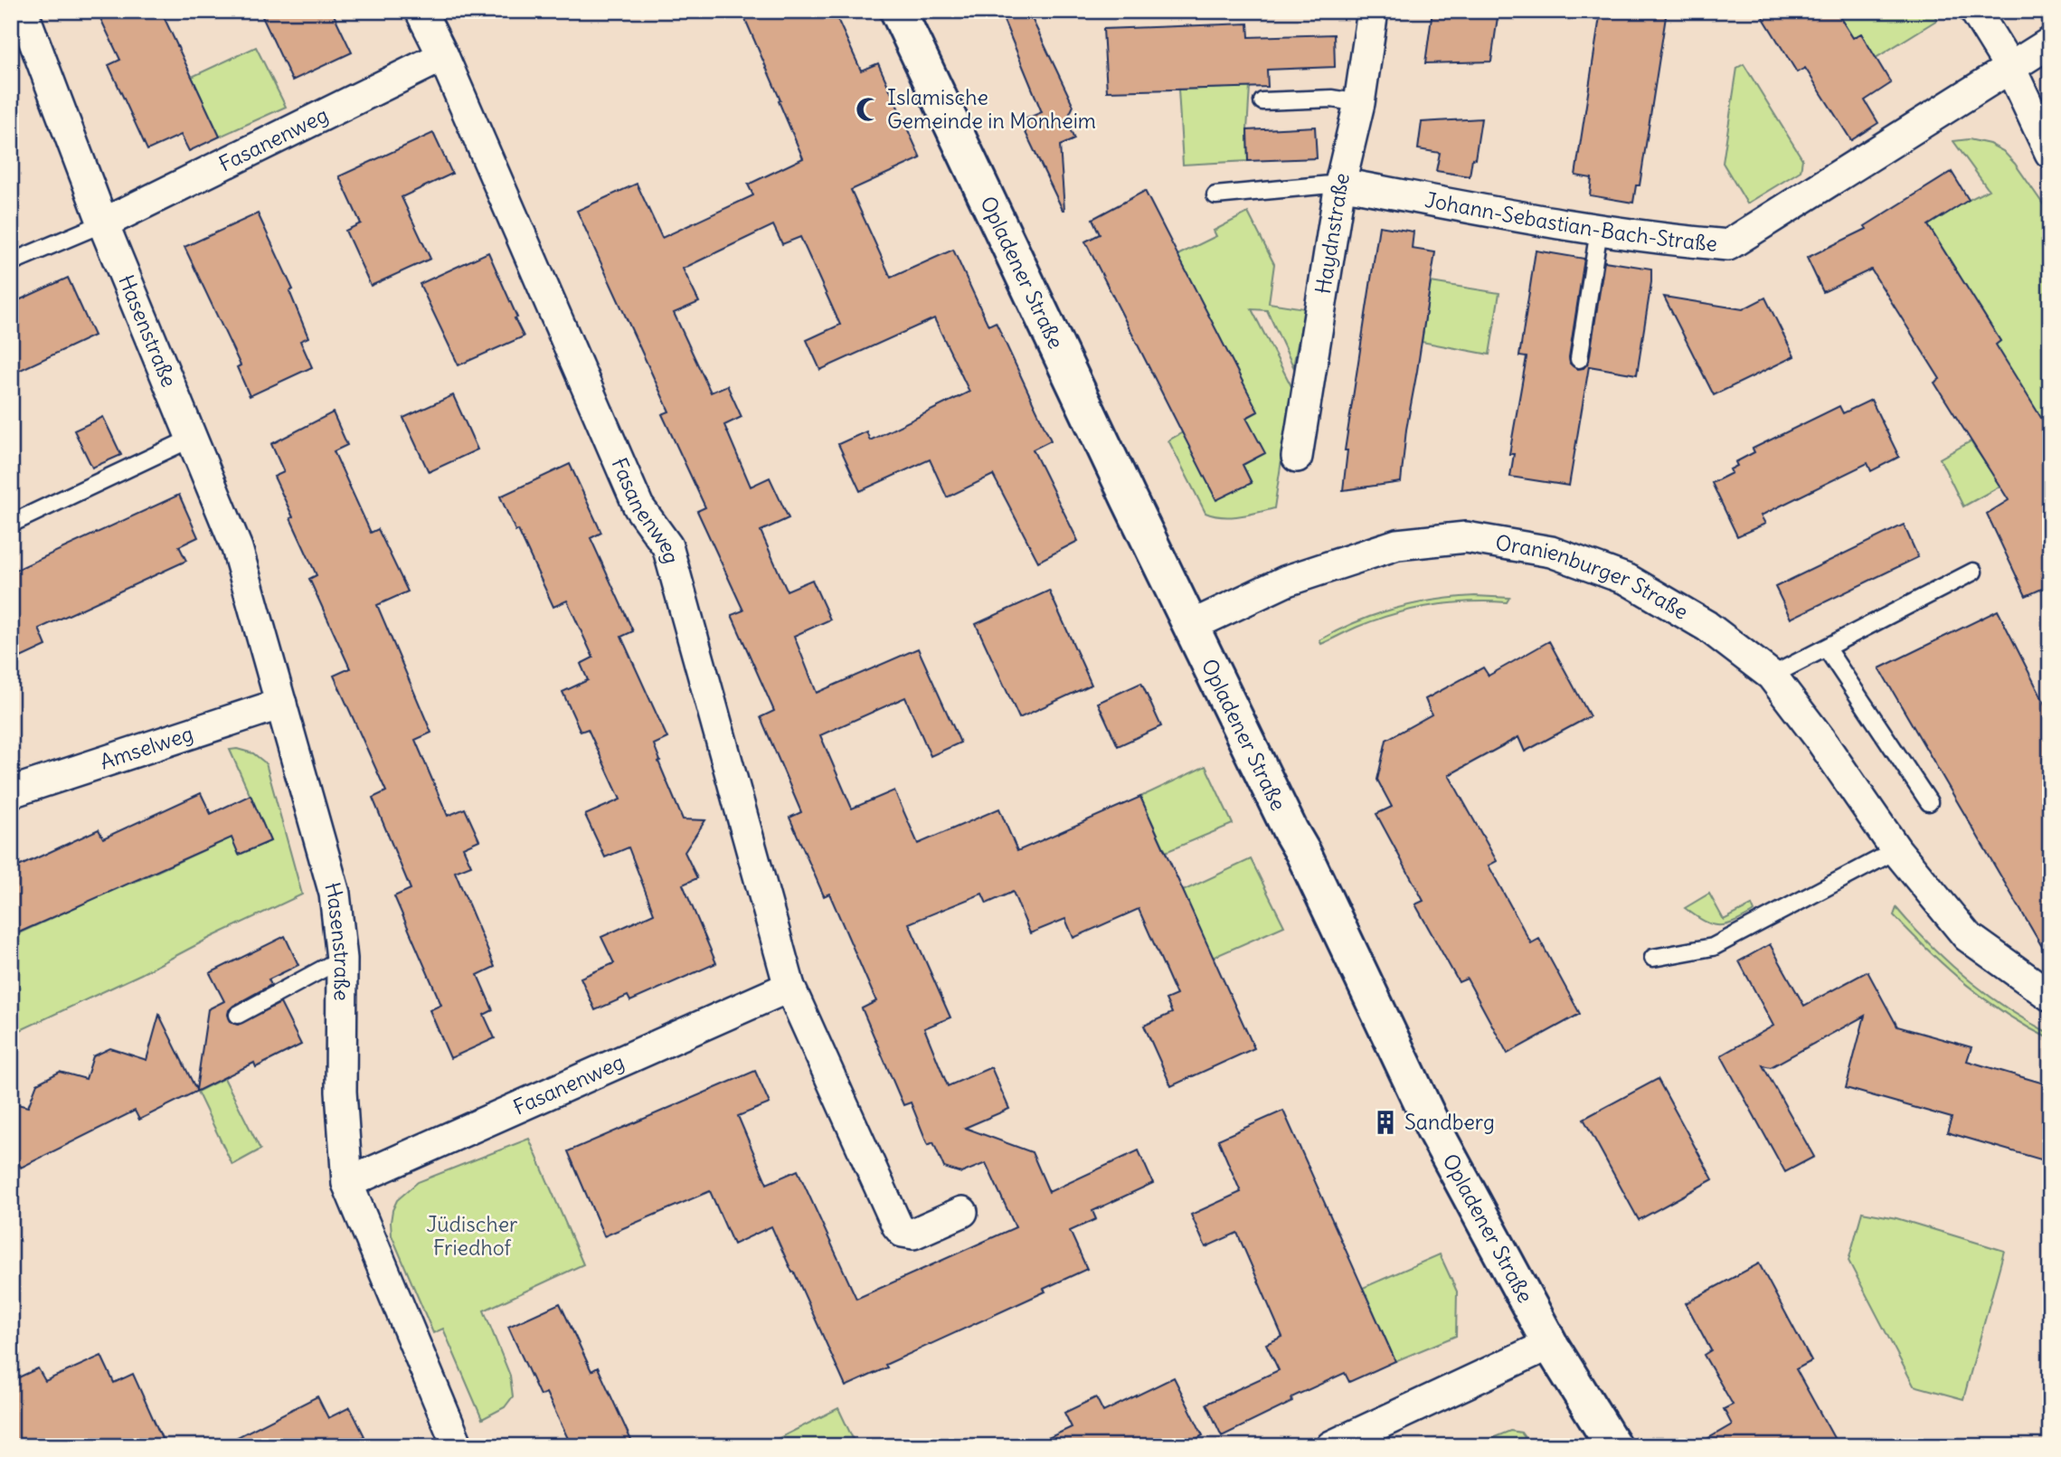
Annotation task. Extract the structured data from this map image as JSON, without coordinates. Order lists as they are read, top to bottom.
{
  "streets": {
    "street": [
      "Fasanenweg",
      "Johann-Sebastian-Bach-Straße",
      "Haydnstraße",
      "Opladener Straße",
      "Hasenstraße",
      "Oranienburger Straße",
      "Amselweg"
    ]
  },
  "crossings": [
    ["Fasanenweg", "Hasenstraße"],
    ["Johann-Sebastian-Bach-Straße", "Haydnstraße"],
    ["Opladener Straße", "Oranienburger Straße"],
    ["Hasenstraße", "Amselweg"]
  ],
  "parks": ["Jüdischer Friedhof"],
  "places": {
    "mosque": ["Islamische Gemeinde in Monheim"],
    "building": ["Sandberg"]
  }
}
